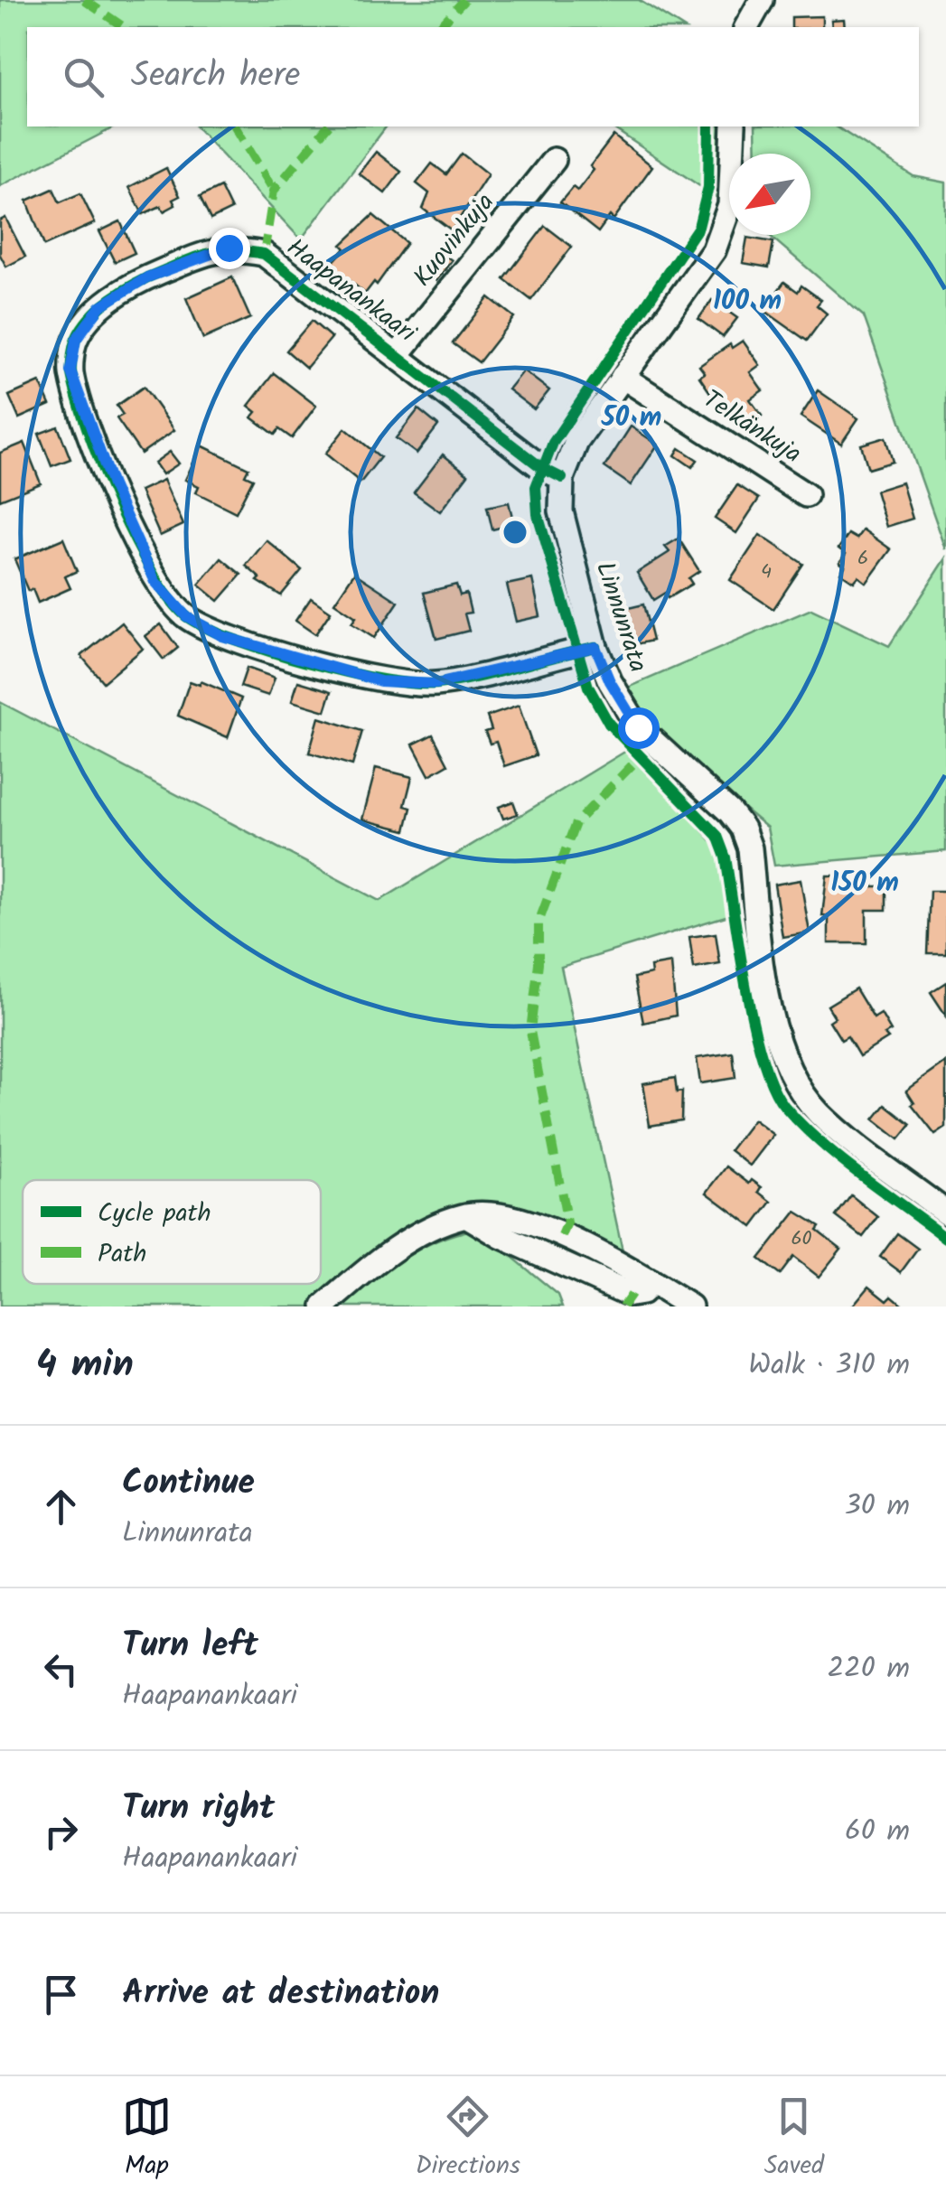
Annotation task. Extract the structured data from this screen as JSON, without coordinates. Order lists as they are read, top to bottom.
{
  "streets": {
    "street": [
      "Kuovinkuja",
      "Haapanankaari",
      "Telkänkuja",
      "Linnunrata"
    ]
  },
  "crossings": [
    ["Kuovinkuja", "Haapanankaari"],
    ["Haapanankaari", "Linnunrata"],
    ["Telkänkuja", "Linnunrata"]
  ],
  "house_numbers": ["6", "4", "60"],
  "legend": ["Cycle path", "Path"],
  "north": "bottom left",
  "page": {
    "search": "Search here",
    "heading": ["4 min", "Walk · 310 m"],
    "list": [
      ["Continue", "Linnunrata", "30 m"],
      ["Turn left", "Haapanankaari", "220 m"],
      ["Turn right", "Haapanankaari", "60 m"],
      "Arrive at destination"
    ],
    "nav": ["Map", "Directions", "Saved"]
  },
  "rings": ["100 m", "50 m", "150 m"]
}
